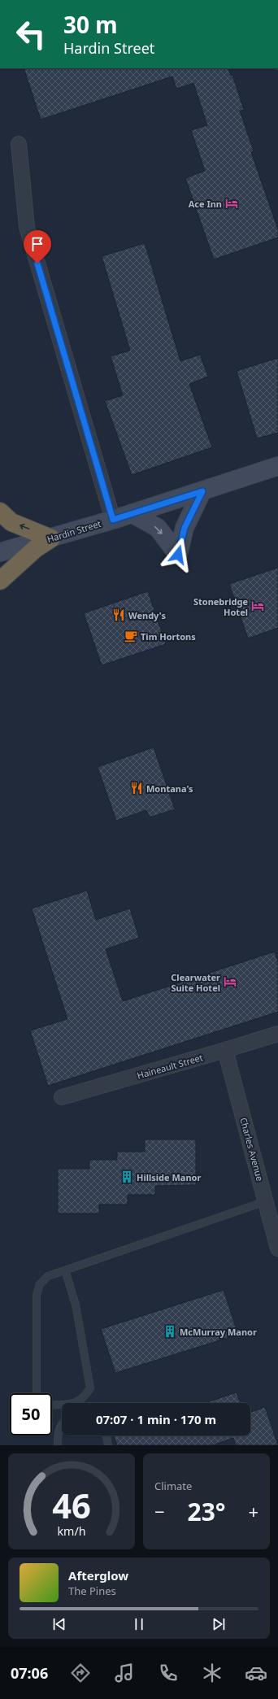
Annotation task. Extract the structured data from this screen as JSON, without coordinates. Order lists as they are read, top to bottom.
{
  "streets": {
    "main road": ["Hardin Street"],
    "street": ["Haineault Street", "Charles Avenue"]
  },
  "crossings": [
    ["Haineault Street", "Charles Avenue"]
  ],
  "places": {
    "hotel": ["Ace Inn", "Stonebridge Hotel", "Clearwater Suite Hotel"],
    "restaurant": ["Wendy's", "Montana's"],
    "cafe": ["Tim Hortons"],
    "building": ["Hillside Manor", "McMurray Manor"]
  },
  "page": {
    "turn": ["30 m", "Hardin Street"],
    "limit": "50",
    "trip": "07:07 · 1 min · 170 m",
    "tile": "Climate",
    "heat": ["−", "23°", "+"],
    "song": ["Afterglow", "The Pines"],
    "tabs": "07:06",
    "gauge": ["46", "km/h"]
  }
}
